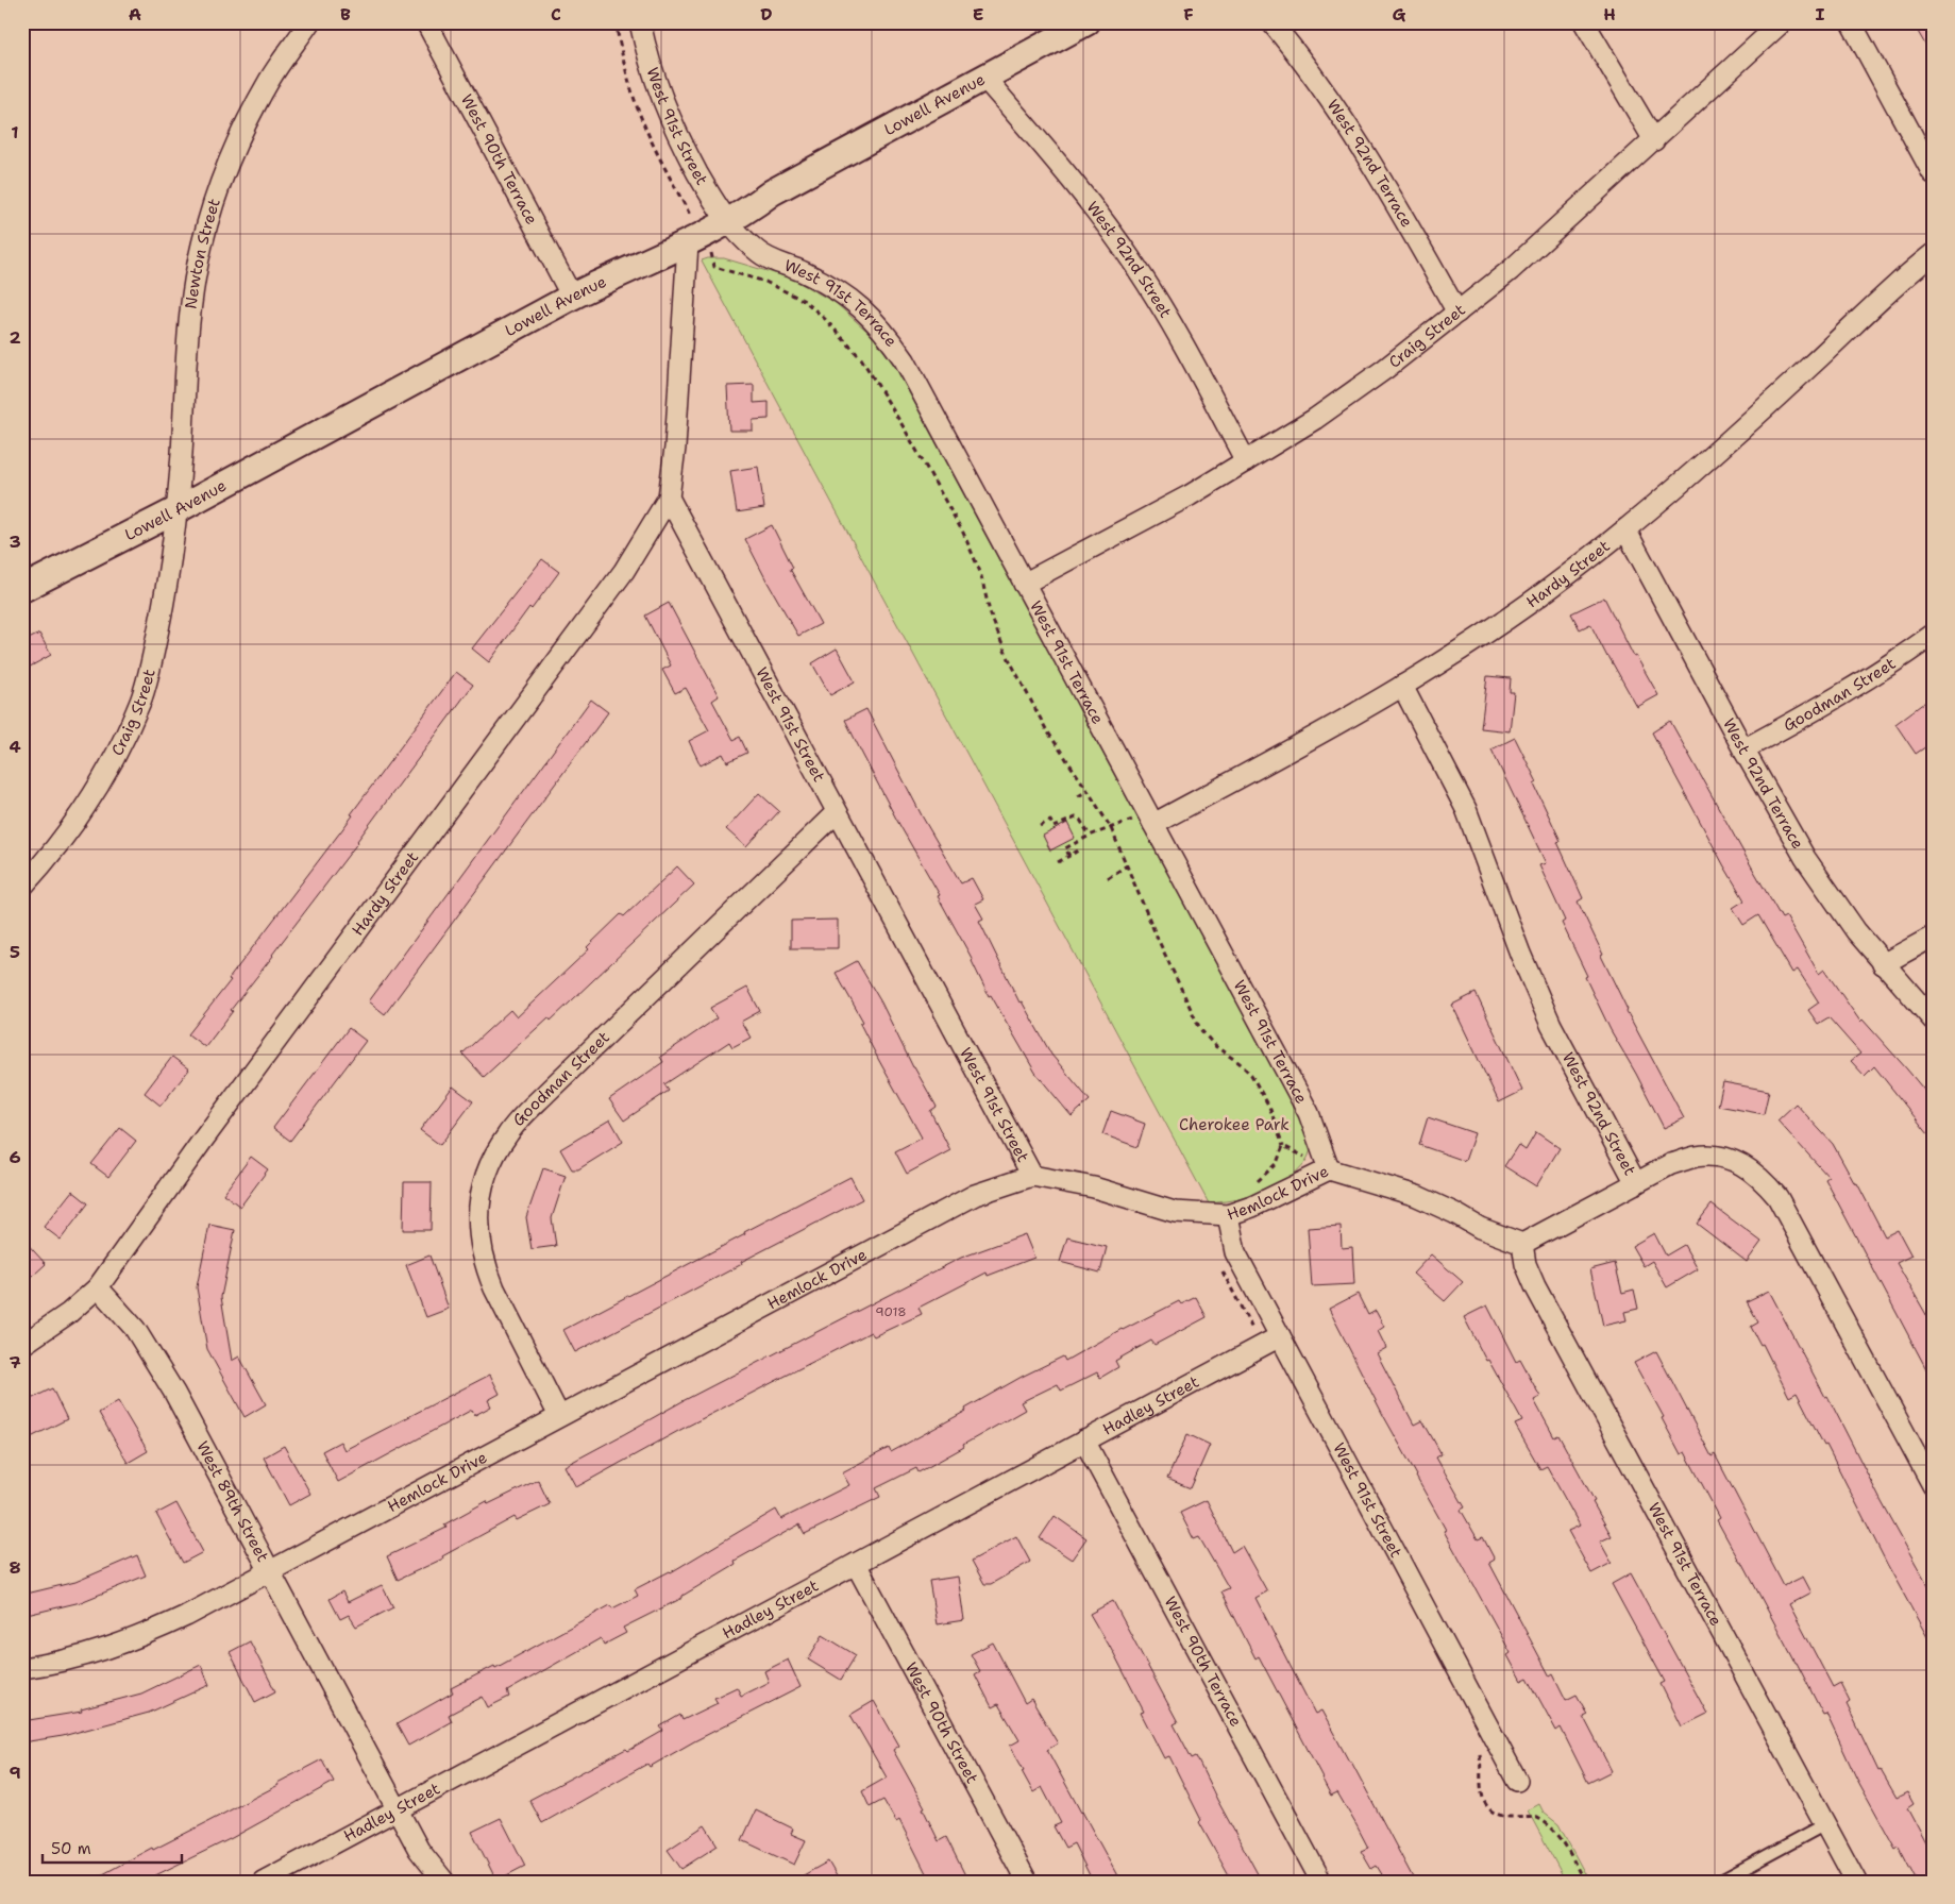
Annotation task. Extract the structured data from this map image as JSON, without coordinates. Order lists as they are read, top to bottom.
{
  "streets": {
    "street": [
      "Lowell Avenue",
      "West 91st Street",
      "West 90th Terrace",
      "West 92nd Terrace",
      "Newton Street",
      "West 92nd Street",
      "West 91st Terrace",
      "Craig Street",
      "Hardy Street",
      "Goodman Street",
      "Hemlock Drive",
      "Hadley Street",
      "West 89th Street",
      "West 90th Street"
    ]
  },
  "crossings": [
    ["Lowell Avenue", "West 91st Street"],
    ["Lowell Avenue", "West 90th Terrace"],
    ["Lowell Avenue", "Newton Street"],
    ["Lowell Avenue", "West 92nd Street"],
    ["Lowell Avenue", "West 91st Terrace"],
    ["Lowell Avenue", "Craig Street"],
    ["West 91st Street", "West 91st Terrace"],
    ["West 91st Street", "Hardy Street"],
    ["West 91st Street", "Goodman Street"],
    ["West 91st Street", "Hemlock Drive"],
    ["West 91st Street", "Hadley Street"],
    ["West 90th Terrace", "Hadley Street"],
    ["West 92nd Terrace", "Craig Street"],
    ["West 92nd Terrace", "Hardy Street"],
    ["West 92nd Terrace", "Goodman Street"],
    ["Newton Street", "Craig Street"],
    ["West 92nd Street", "Craig Street"],
    ["West 92nd Street", "Hardy Street"],
    ["West 91st Terrace", "Craig Street"],
    ["West 91st Terrace", "Hardy Street"],
    ["West 91st Terrace", "Hemlock Drive"],
    ["Hardy Street", "West 89th Street"],
    ["Goodman Street", "Hemlock Drive"],
    ["Hemlock Drive", "West 89th Street"],
    ["Hadley Street", "West 89th Street"],
    ["Hadley Street", "West 90th Street"]
  ],
  "parks": ["Cherokee Park"],
  "house_numbers": ["9018"],
  "scale_bar": "50 m",
  "grid": {
    "columns": [
      "A",
      "B",
      "C",
      "D",
      "E",
      "F",
      "G",
      "H",
      "I"
    ],
    "rows": [
      "1",
      "2",
      "3",
      "4",
      "5",
      "6",
      "7",
      "8",
      "9"
    ]
  }
}
